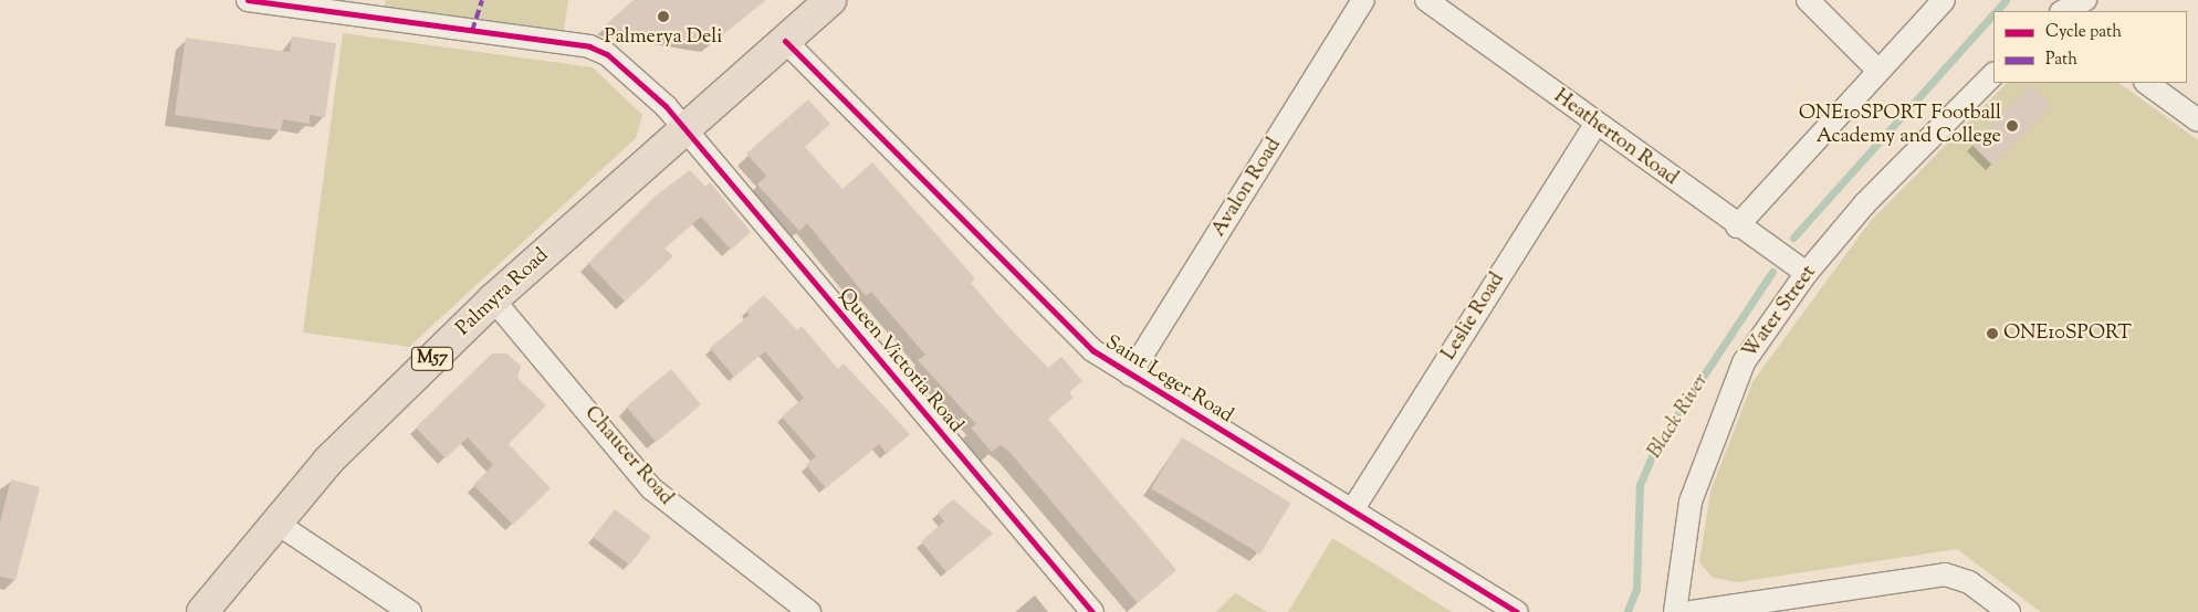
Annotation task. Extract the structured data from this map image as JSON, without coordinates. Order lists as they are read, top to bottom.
{
  "streets": {
    "main road": ["Palmyra Road", "M57"],
    "street": [
      "Heatherton Road",
      "Avalon Road",
      "Water Street",
      "Leslie Road",
      "Queen Victoria Road",
      "Saint Leger Road",
      "Chaucer Road"
    ]
  },
  "crossings": [
    ["Heatherton Road", "Water Street"],
    ["Heatherton Road", "Leslie Road"],
    ["Avalon Road", "Saint Leger Road"],
    ["Palmyra Road", "Queen Victoria Road"],
    ["Palmyra Road", "Saint Leger Road"],
    ["Palmyra Road", "Chaucer Road"],
    ["Leslie Road", "Saint Leger Road"]
  ],
  "water": ["Black River"],
  "places": ["Palmerya Deli", "ONE10SPORT Football Academy and College", "ONE10SPORT"],
  "legend": ["Cycle path", "Path"]
}
